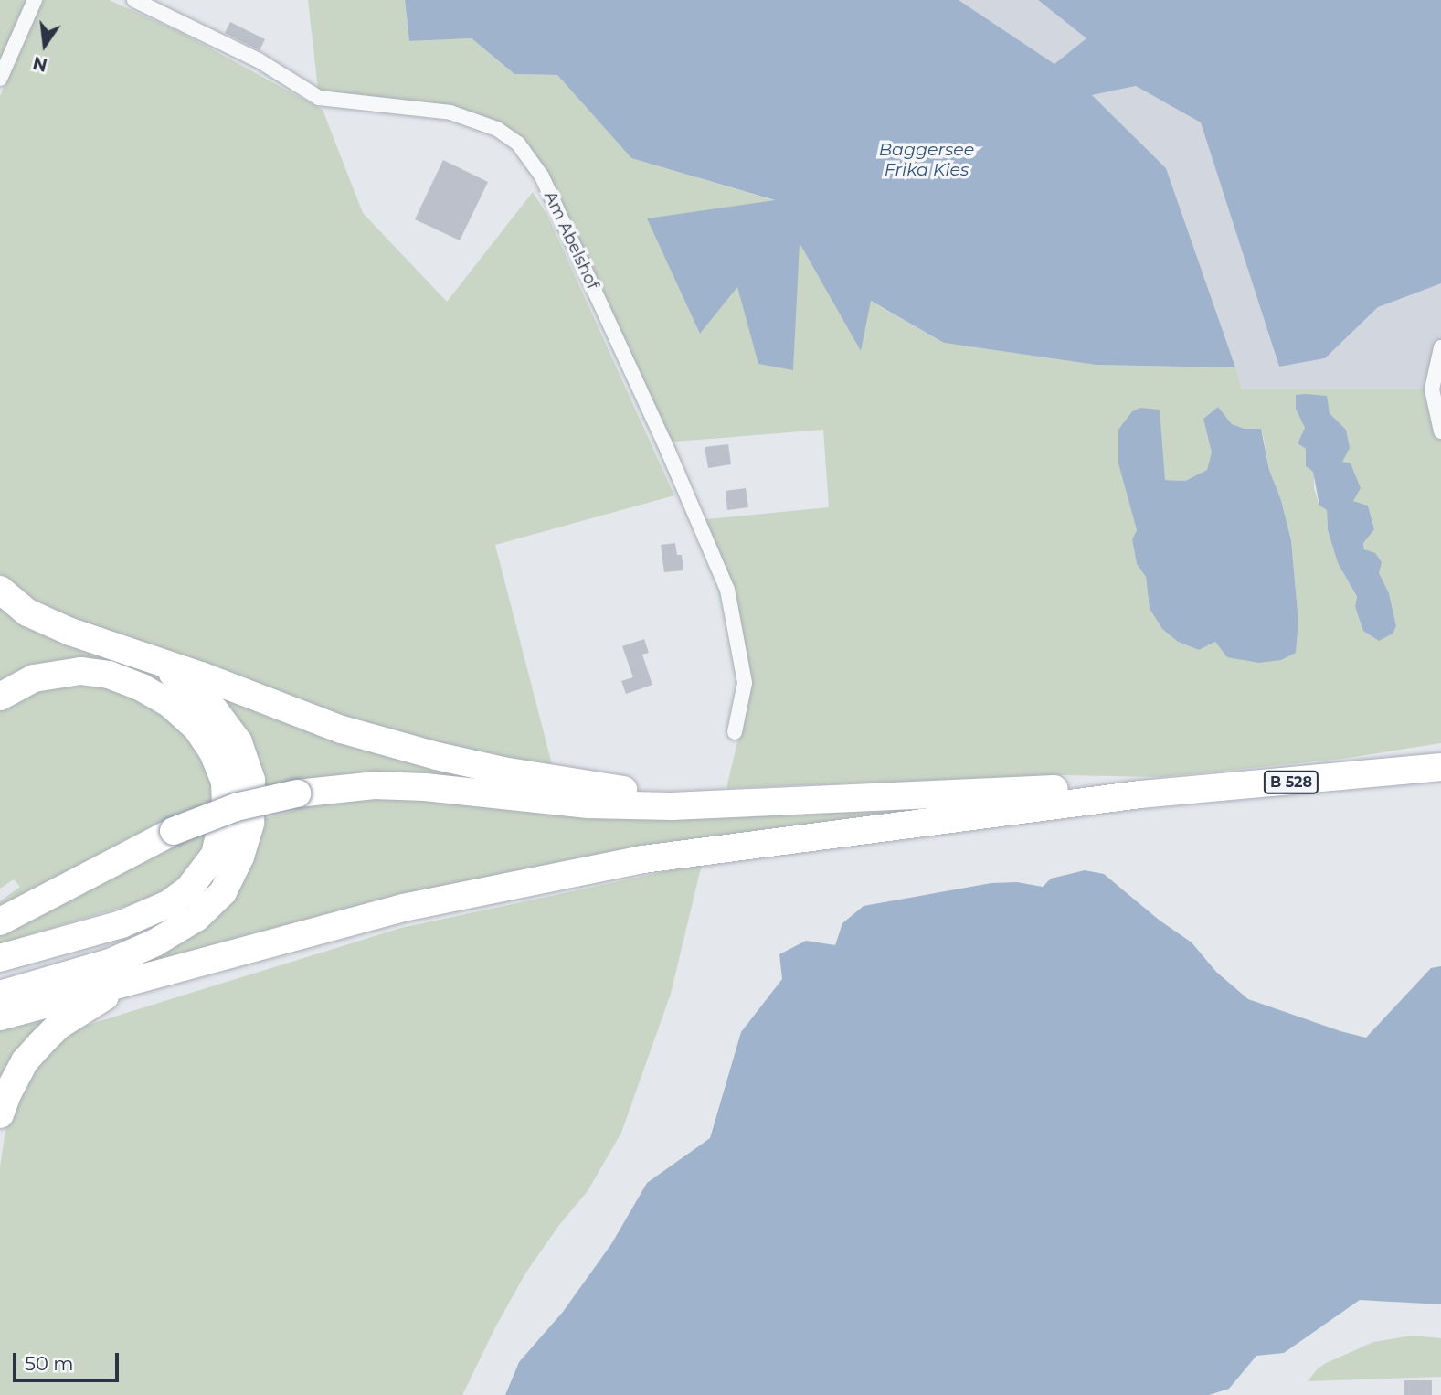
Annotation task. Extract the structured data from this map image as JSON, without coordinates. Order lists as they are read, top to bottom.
{
  "streets": {
    "highway": ["B 528"],
    "street": ["Am Abelshof"]
  },
  "water": ["Baggersee Frika Kies"],
  "scale_bar": "50 m",
  "north": "bottom"
}
